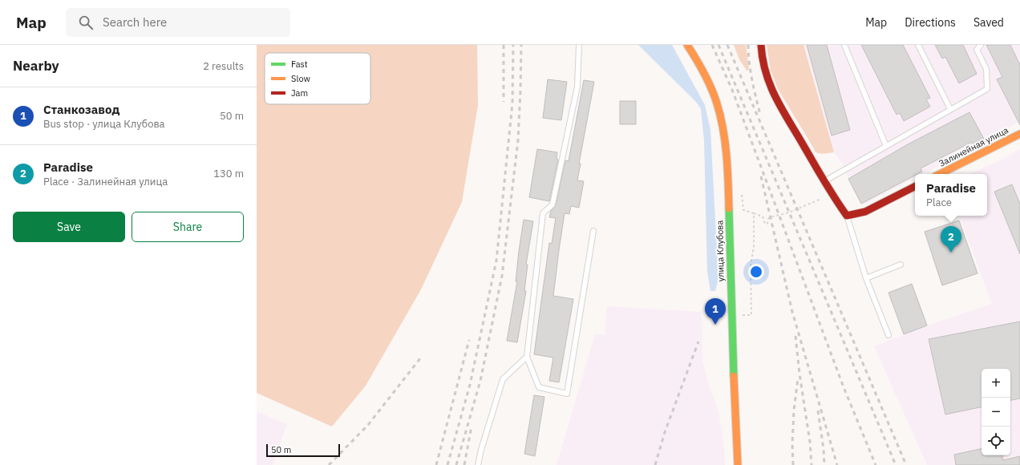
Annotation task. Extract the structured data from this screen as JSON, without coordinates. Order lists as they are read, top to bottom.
{
  "streets": {
    "street": ["Залинейная улица", "улица Клубова"]
  },
  "legend": ["Fast", "Slow", "Jam"],
  "scale_bar": "50 m",
  "page": {
    "header": "Map",
    "search": "Search here",
    "nav": ["Map", "Directions", "Saved"],
    "heading": ["Nearby", "2 results"],
    "list": [
      {
        "mark": "1",
        "name": "Станкозавод",
        "note": "Bus stop · улица Клубова",
        "value": "50 m"
      },
      {
        "mark": "2",
        "name": "Paradise",
        "note": "Place · Залинейная улица",
        "value": "130 m"
      }
    ],
    "popup": ["Paradise", "Place"],
    "buttons": ["Save", "Share"],
    "pins": ["2", "1"],
    "map_buttons": ["+", "−"],
    "scale": "50 m"
  }
}
